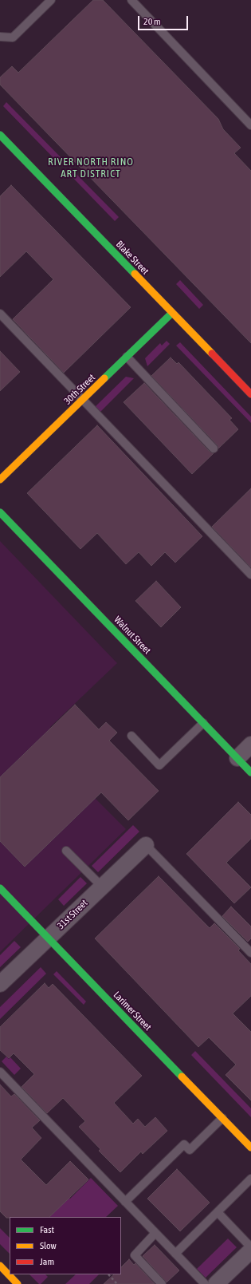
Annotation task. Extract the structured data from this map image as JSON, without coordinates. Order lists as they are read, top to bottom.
{
  "streets": {
    "street": [
      "Blake Street",
      "30th Street",
      "Walnut Street",
      "31st Street",
      "Larimer Street"
    ]
  },
  "crossings": [
    ["Blake Street", "30th Street"],
    ["31st Street", "Larimer Street"]
  ],
  "districts": ["RIVER NORTH RINO ART DISTRICT"],
  "legend": ["Fast", "Slow", "Jam"],
  "scale_bar": "20 m"
}
